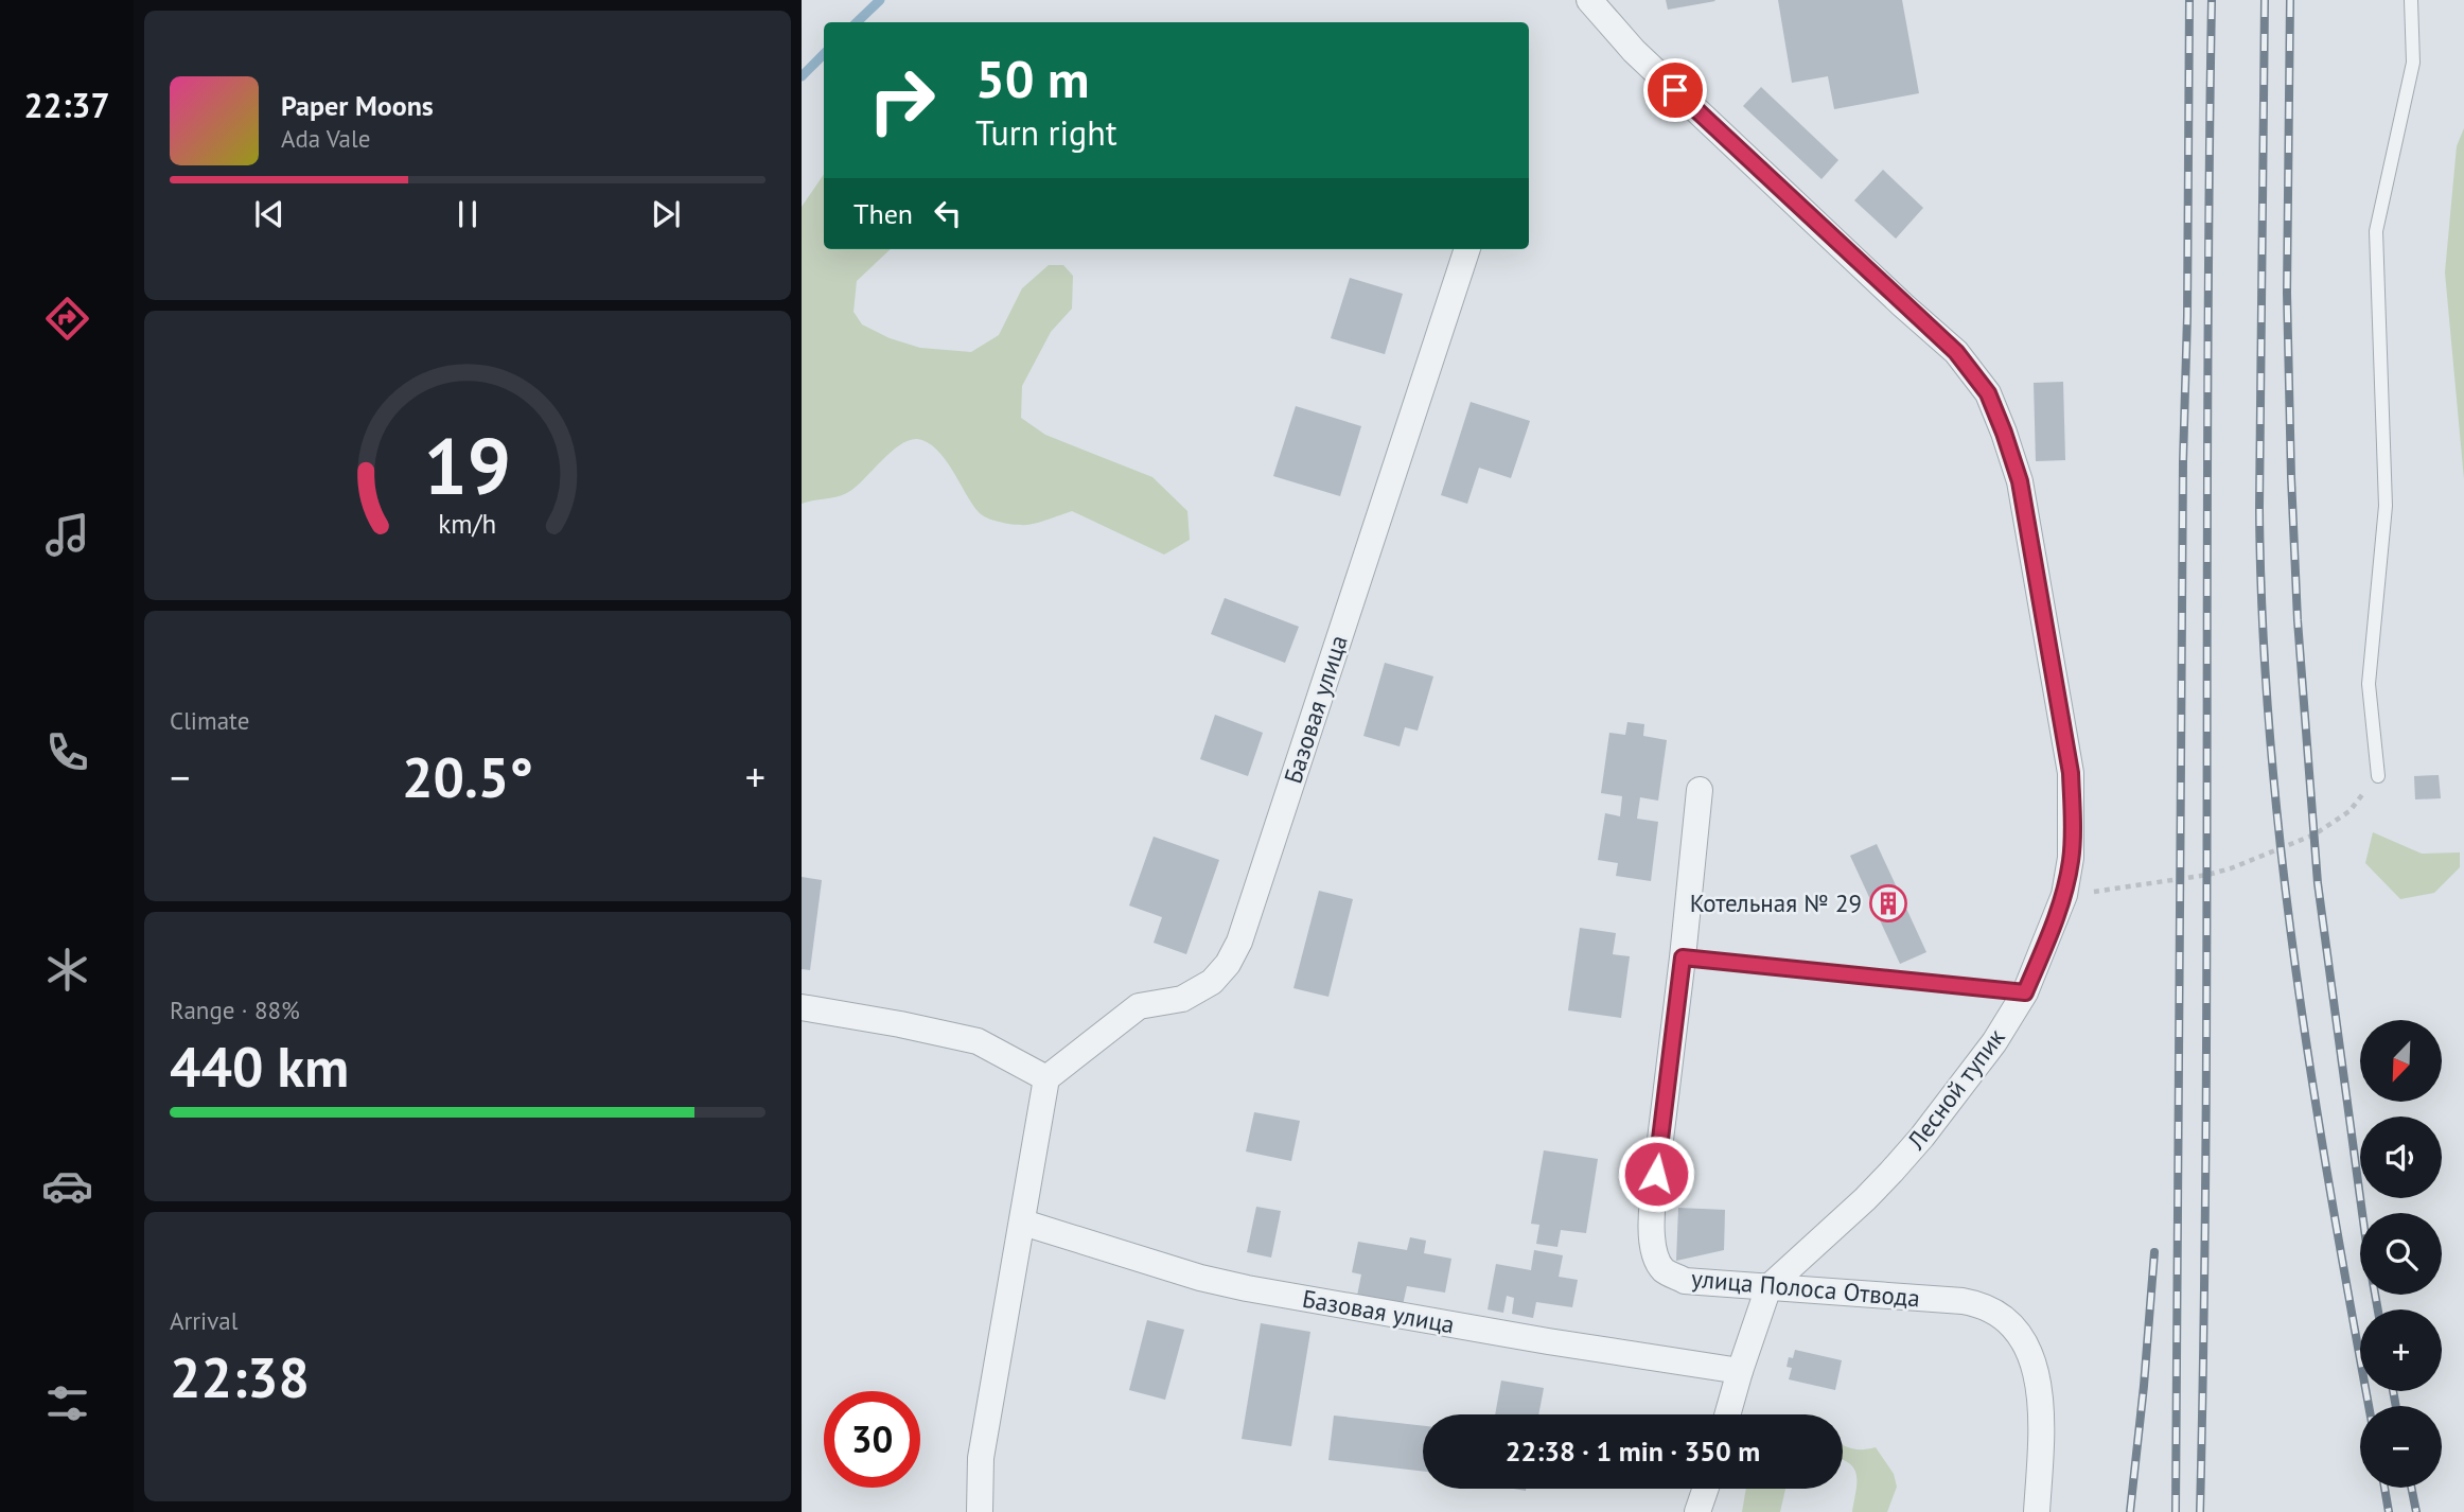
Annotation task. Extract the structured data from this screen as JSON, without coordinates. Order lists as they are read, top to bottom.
{
  "streets": {
    "street": ["Базовая улица", "Лесной тупик", "улица Полоса Отвода"]
  },
  "crossings": [
    ["Лесной тупик", "улица Полоса Отвода"]
  ],
  "places": {
    "building": ["Котельная № 29"]
  },
  "north": "bottom left",
  "page": {
    "tabs": "22:37",
    "turn": ["50 m", "Turn right"],
    "song": ["Paper Moons", "Ada Vale"],
    "then": "Then",
    "tile": [
      "Climate",
      ["Range · 88%", "440 km"],
      ["Arrival", "22:38"]
    ],
    "heat": ["−", "20.5°", "+"],
    "map_buttons": ["+", "−"],
    "limit": "30",
    "trip": "22:38 · 1 min · 350 m",
    "gauge": ["19", "km/h"]
  }
}
